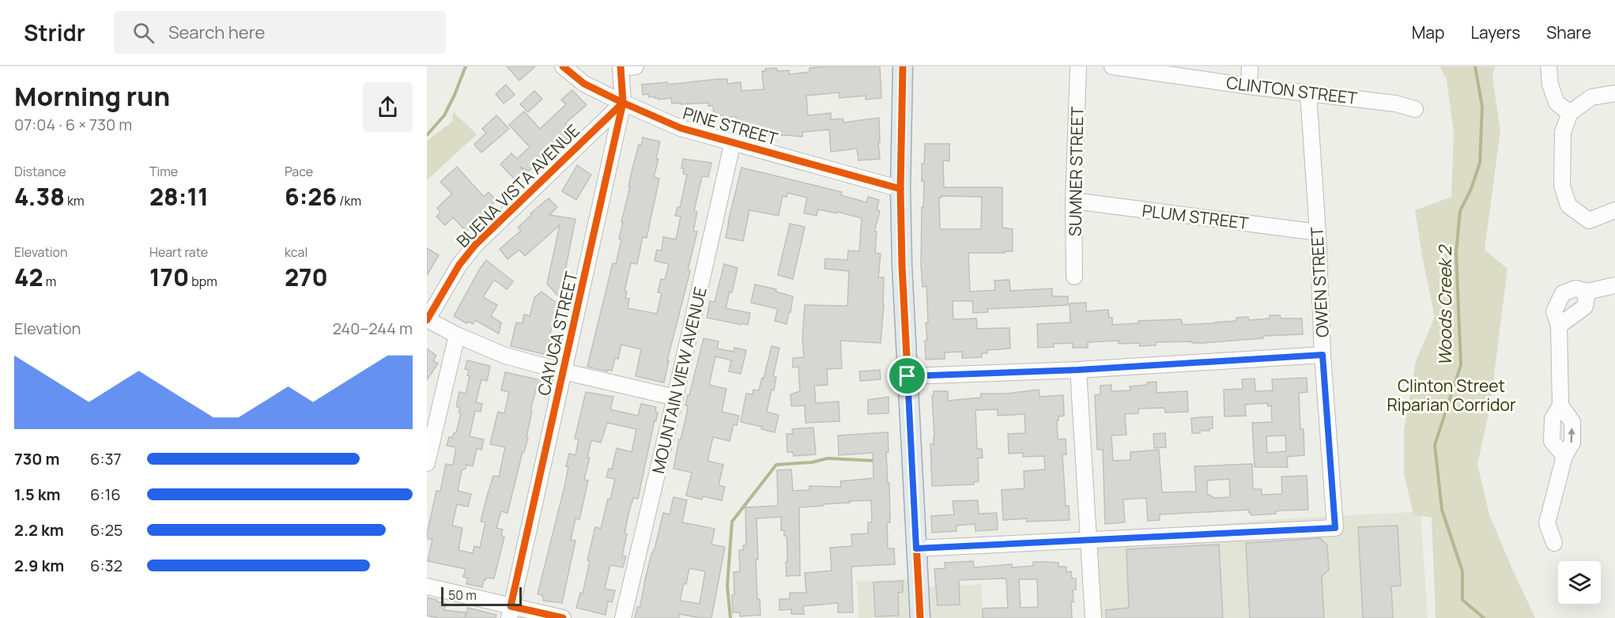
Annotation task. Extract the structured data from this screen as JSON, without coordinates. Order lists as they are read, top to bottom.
{
  "streets": {
    "street": [
      "CLINTON STREET",
      "PINE STREET",
      "SUMNER STREET",
      "BUENA VISTA AVENUE",
      "PLUM STREET",
      "OWEN STREET",
      "CAYUGA STREET",
      "MOUNTAIN VIEW AVENUE"
    ]
  },
  "crossings": [
    ["CLINTON STREET", "OWEN STREET"],
    ["PINE STREET", "BUENA VISTA AVENUE"],
    ["PINE STREET", "CAYUGA STREET"],
    ["PINE STREET", "MOUNTAIN VIEW AVENUE"],
    ["SUMNER STREET", "PLUM STREET"],
    ["BUENA VISTA AVENUE", "CAYUGA STREET"],
    ["PLUM STREET", "OWEN STREET"]
  ],
  "water": ["Woods Creek 2"],
  "parks": ["Clinton Street Riparian Corridor"],
  "scale_bar": "50 m",
  "page": {
    "header": "Stridr",
    "search": "Search here",
    "nav": ["Map", "Layers", "Share"],
    "heading": ["Morning run", "07:04 · 6 × 730 m"],
    "stats": [
      ["Distance", "4.38 km"],
      ["Time", "28:11"],
      ["Pace", "6:26 /km"],
      ["Elevation", "42 m"],
      ["Heart rate", "170 bpm"],
      ["kcal", "270"]
    ],
    "chart": ["Elevation", "240–244 m"],
    "list": [
      {
        "name": "730 m",
        "note": "6:37"
      },
      {
        "name": "1.5 km",
        "note": "6:16"
      },
      {
        "name": "2.2 km",
        "note": "6:25"
      },
      {
        "name": "2.9 km",
        "note": "6:32"
      }
    ],
    "scale": "50 m"
  }
}
